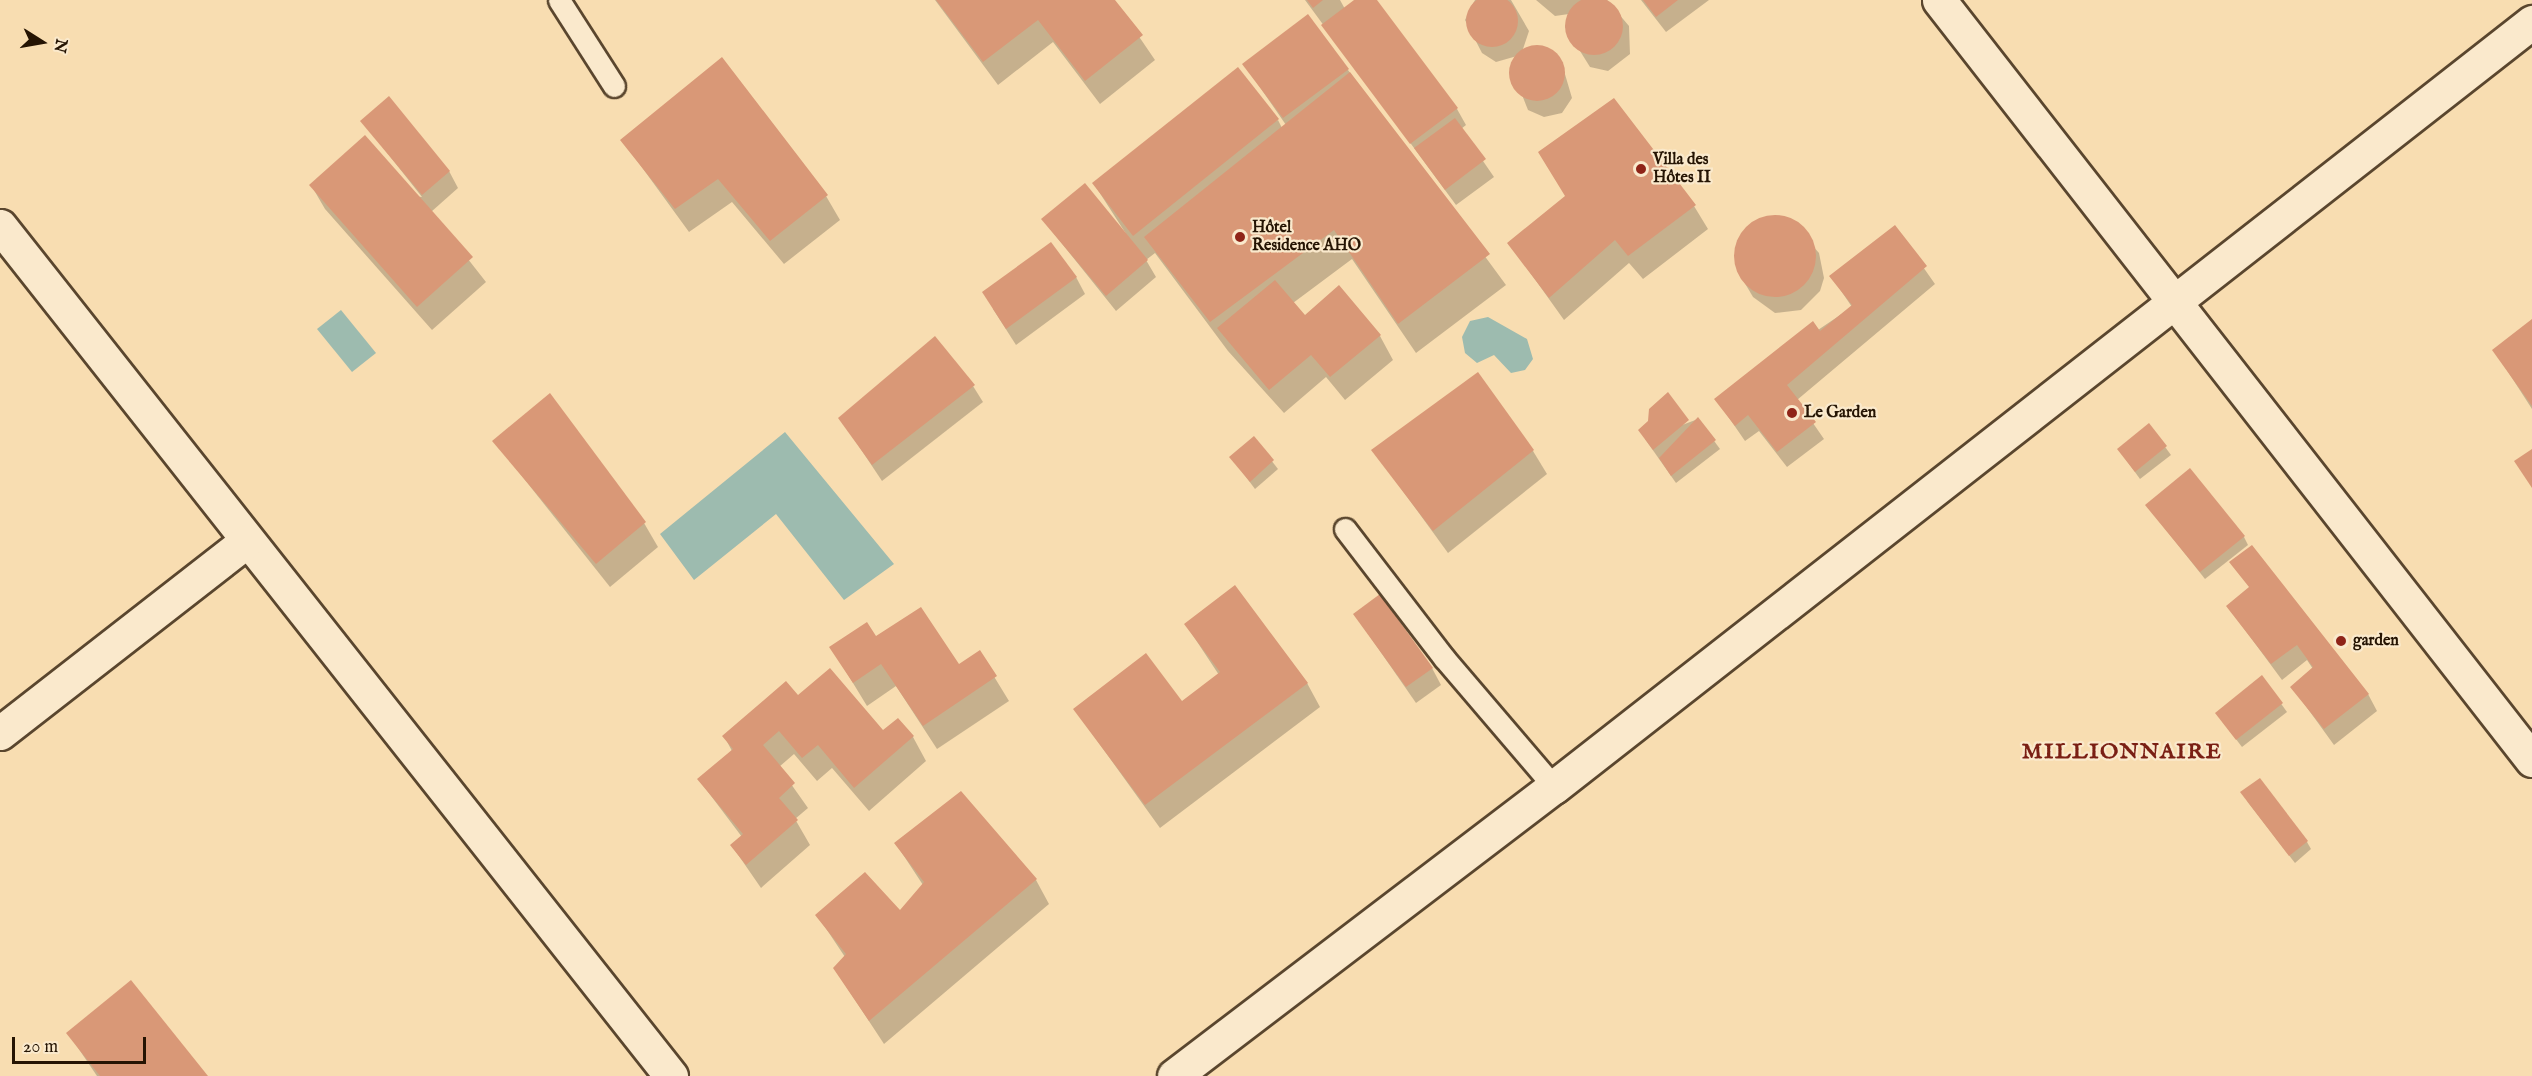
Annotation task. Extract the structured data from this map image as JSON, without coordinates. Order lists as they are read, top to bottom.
{
  "districts": ["MILLIONNAIRE"],
  "places": [
    "Villa des Hôtes II",
    "Hôtel Residence AHO",
    "Le Garden",
    "garden"
  ],
  "scale_bar": "20 m",
  "north": "right"
}
